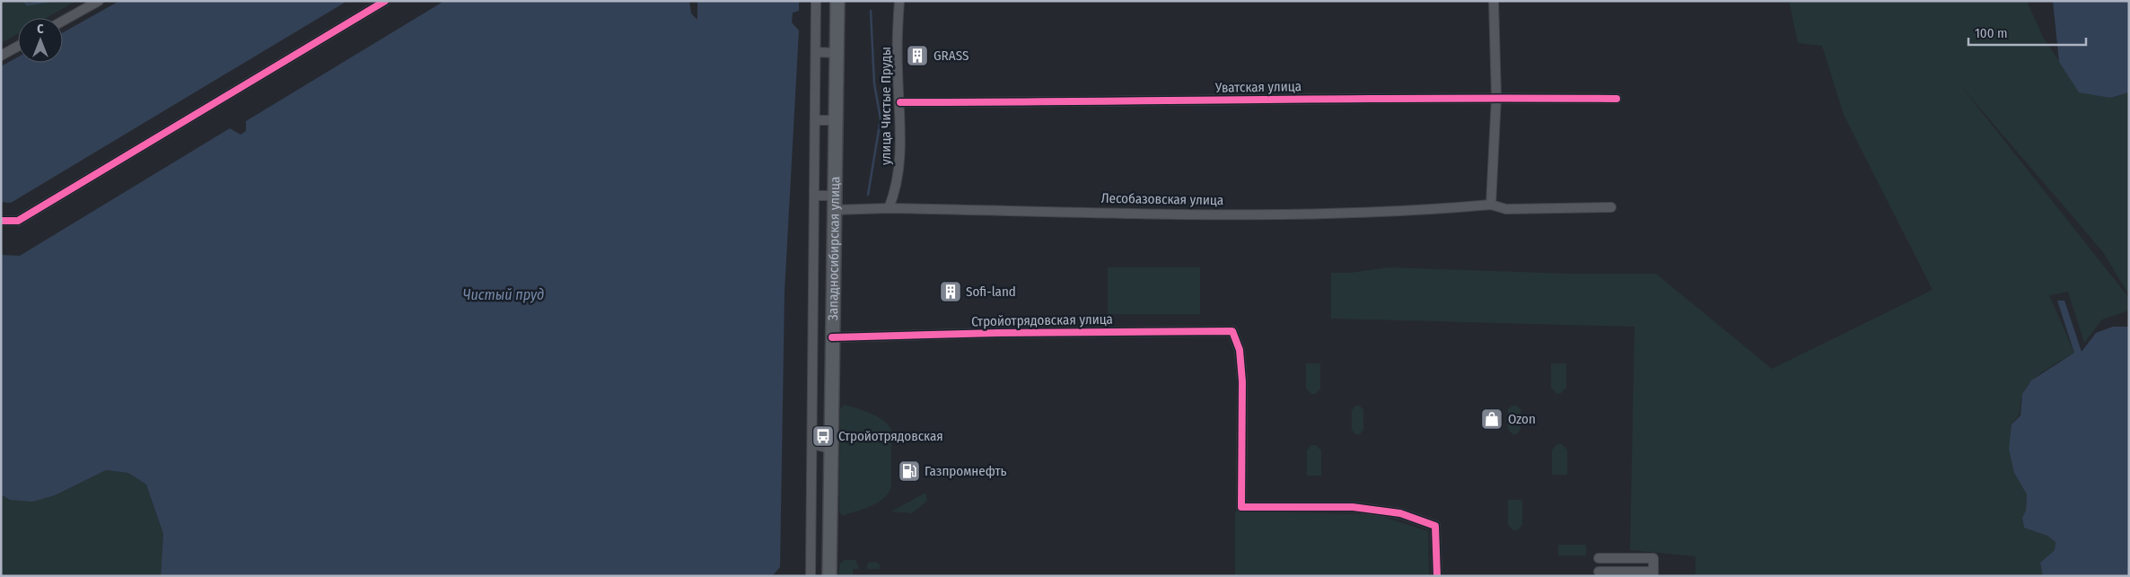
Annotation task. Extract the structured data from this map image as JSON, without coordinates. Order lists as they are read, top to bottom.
{
  "streets": {
    "main road": ["Западносибирская улица"],
    "street": [
      "Уватская улица",
      "улица Чистые Пруды",
      "Лесобазовская улица",
      "Стройотрядовская улица"
    ]
  },
  "crossings": [
    ["Уватская улица", "улица Чистые Пруды"],
    ["улица Чистые Пруды", "Лесобазовская улица"],
    ["Лесобазовская улица", "Западносибирская улица"],
    ["Западносибирская улица", "Стройотрядовская улица"]
  ],
  "water": ["Чистый пруд"],
  "places": {
    "building": ["GRASS", "Sofi-land"],
    "shop": ["Ozon"],
    "bus stop": ["Стройотрядовская"],
    "fuel station": ["Газпромнефть"]
  },
  "scale_bar": "100 m",
  "north": "top"
}
